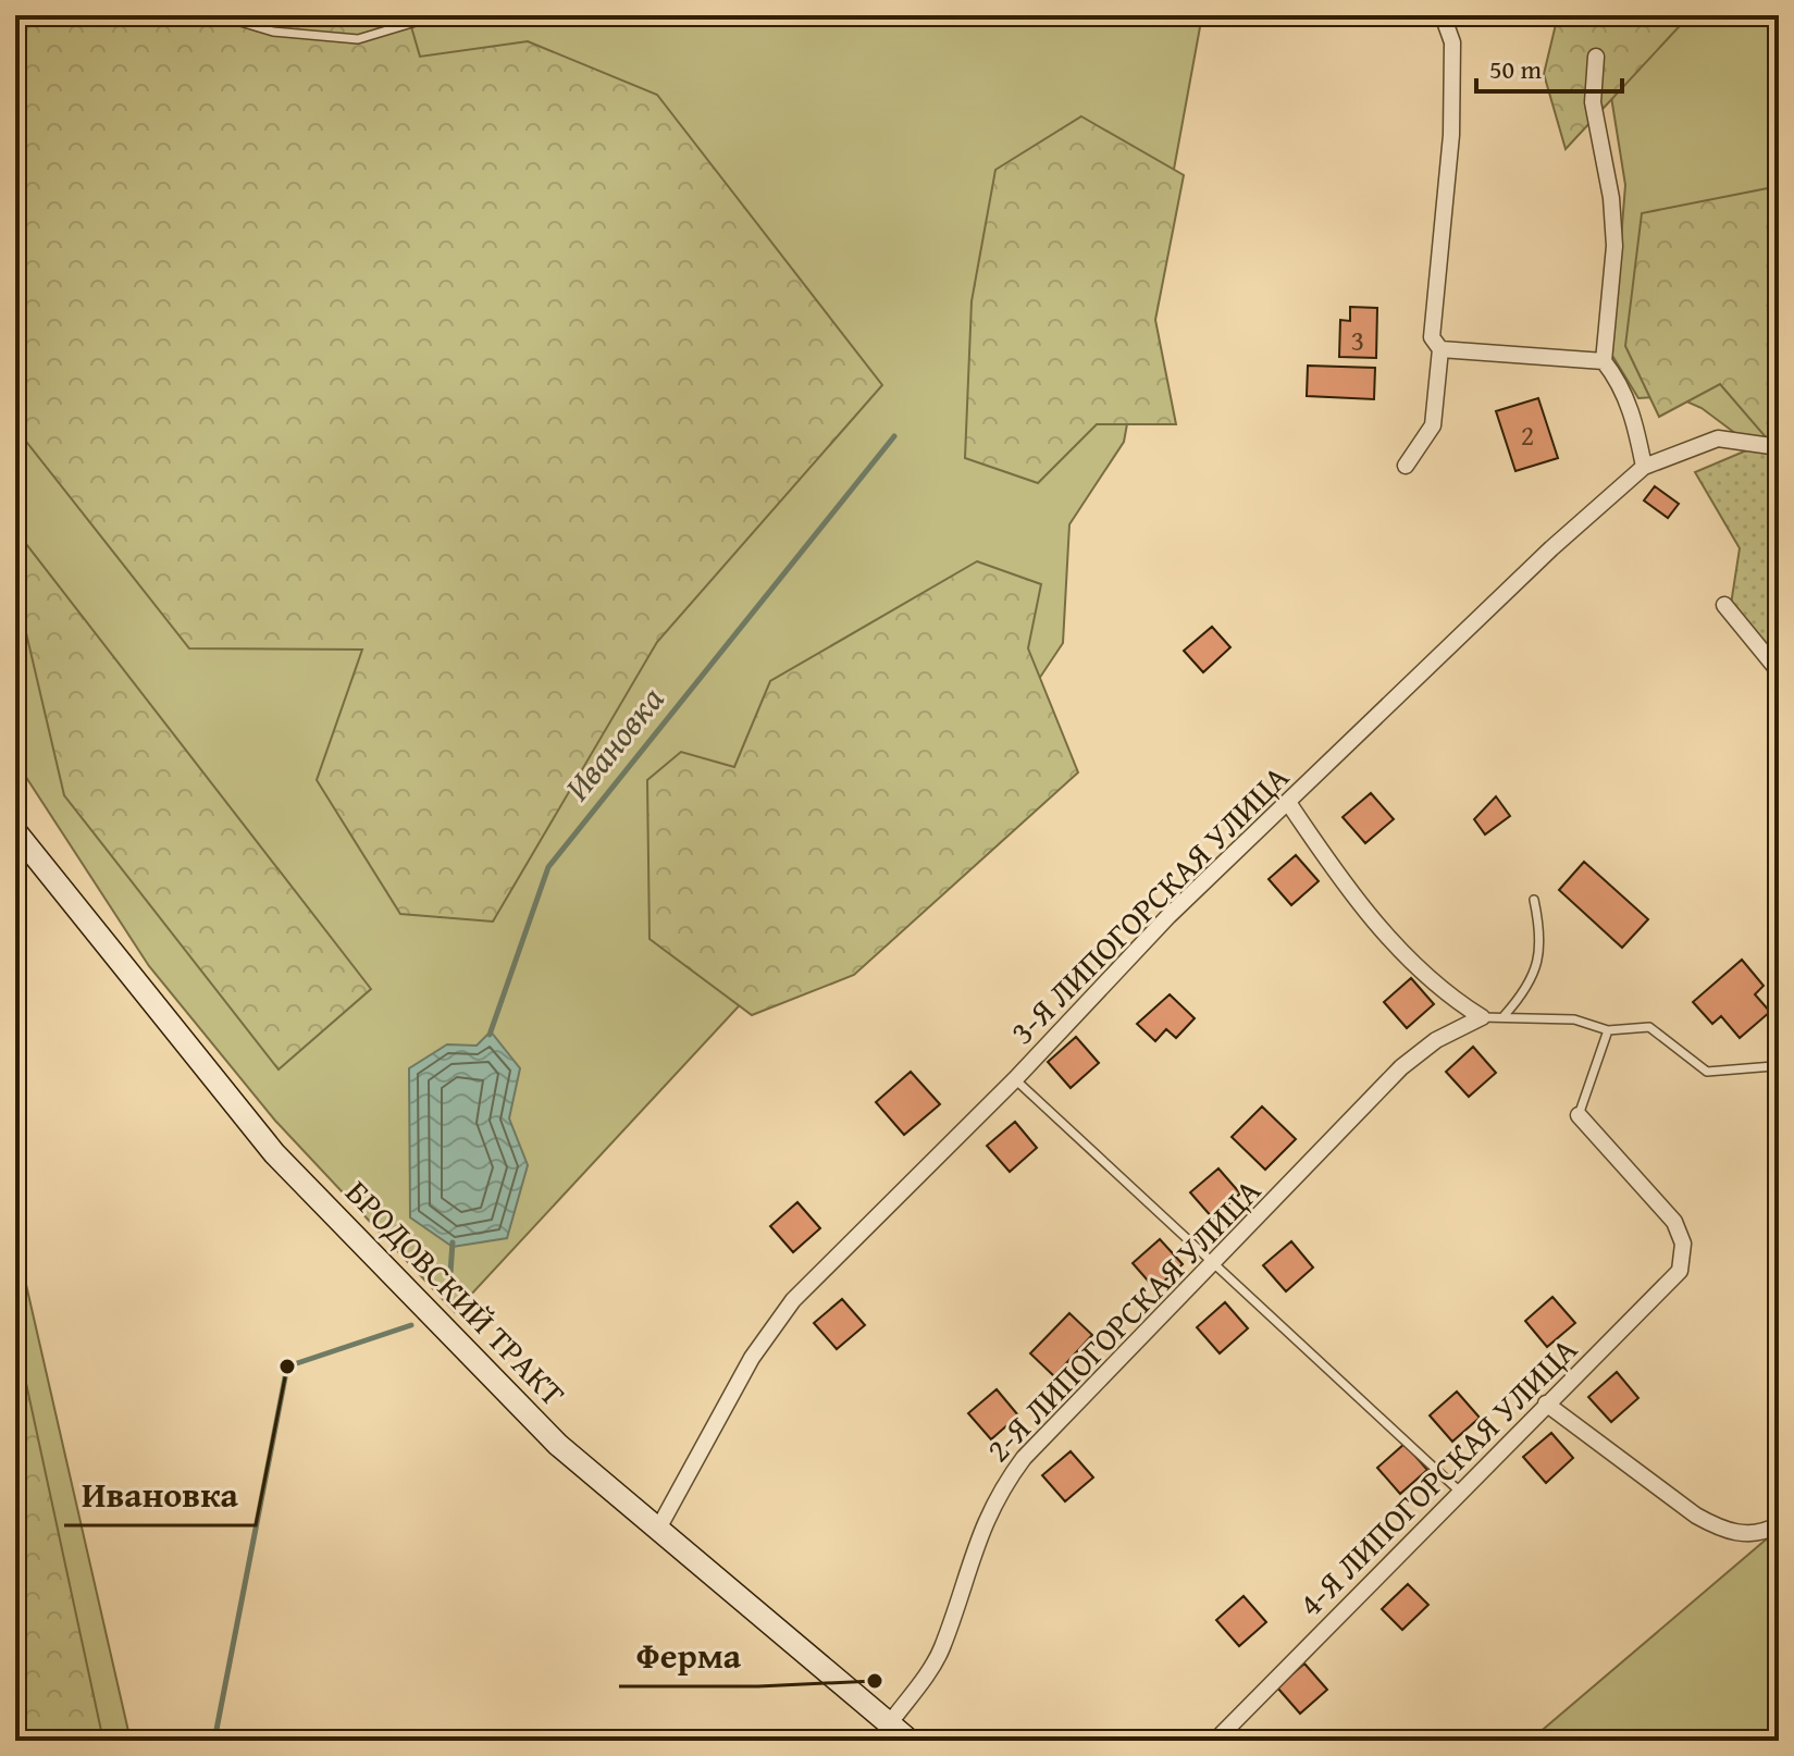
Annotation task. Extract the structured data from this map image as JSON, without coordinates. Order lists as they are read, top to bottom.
{
  "streets": {
    "street": [
      "3-Я ЛИПОГОРСКАЯ УЛИЦА",
      "БРОДОВСКИЙ ТРАКТ",
      "2-Я ЛИПОГОРСКАЯ УЛИЦА",
      "4-Я ЛИПОГОРСКАЯ УЛИЦА"
    ]
  },
  "crossings": [
    ["3-Я ЛИПОГОРСКАЯ УЛИЦА", "БРОДОВСКИЙ ТРАКТ"],
    ["БРОДОВСКИЙ ТРАКТ", "2-Я ЛИПОГОРСКАЯ УЛИЦА"]
  ],
  "water": ["Ивановка"],
  "places": ["Ивановка", "Ферма"],
  "house_numbers": ["3", "2"],
  "scale_bar": "50 m"
}
